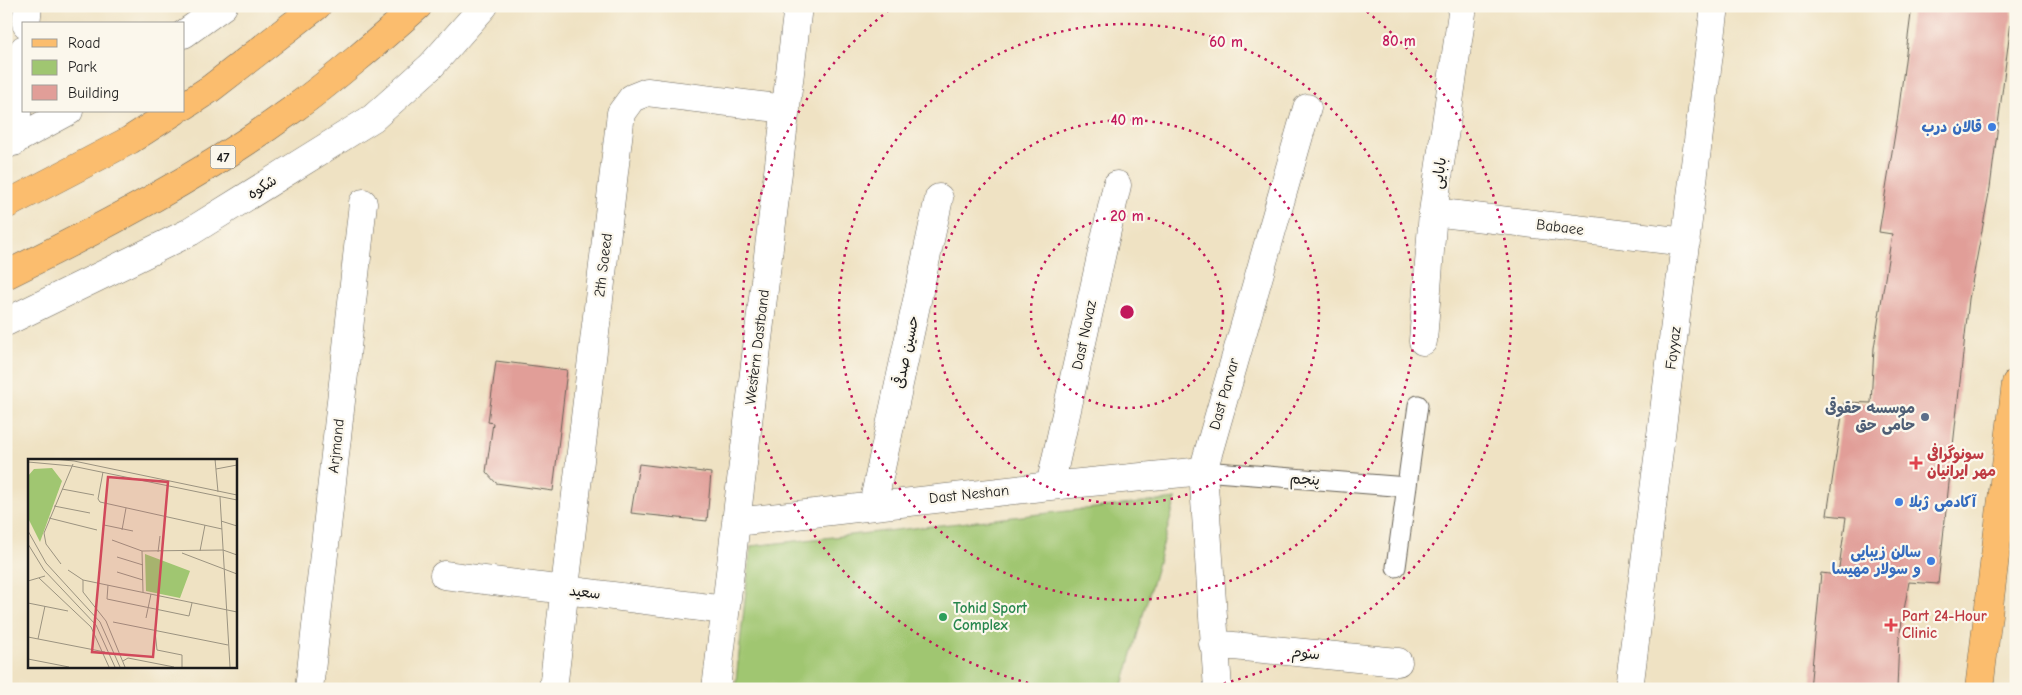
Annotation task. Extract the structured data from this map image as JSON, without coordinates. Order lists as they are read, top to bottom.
{
  "streets": {
    "main road": ["47"],
    "street": [
      "بابایی",
      "شکوه",
      "Babaee",
      "2th Saeed",
      "Dast Navaz",
      "Western Dastband",
      "Fayyaz",
      "حسین صدقی",
      "Dast Parvar",
      "Arjmand",
      "Dast Neshan",
      "سعید",
      "سوم"
    ],
    "lane": ["پنجم"]
  },
  "crossings": [
    ["بابایی", "Babaee"],
    ["Babaee", "Fayyaz"],
    ["2th Saeed", "Western Dastband"],
    ["2th Saeed", "سعید"],
    ["Dast Navaz", "Dast Neshan"],
    ["Western Dastband", "Dast Neshan"],
    ["Western Dastband", "سعید"],
    ["حسین صدقی", "Dast Neshan"],
    ["Dast Parvar", "پنجم"],
    ["Dast Parvar", "Dast Neshan"],
    ["Dast Parvar", "سوم"],
    ["پنجم", "Dast Neshan"]
  ],
  "places": {
    "other": [
      "قالان درب",
      "موسسه حقوقی حامی حق",
      "آکادمی ژبلا",
      "سالن زیبایی و سولار مهیسا",
      "Tohid Sport Complex"
    ],
    "health": ["سونوگرافی مهر ایرانیان", "Part 24-Hour Clinic"]
  },
  "legend": ["Road", "Park", "Building"],
  "rings": [
    "80 m",
    "60 m",
    "40 m",
    "20 m"
  ]
}
